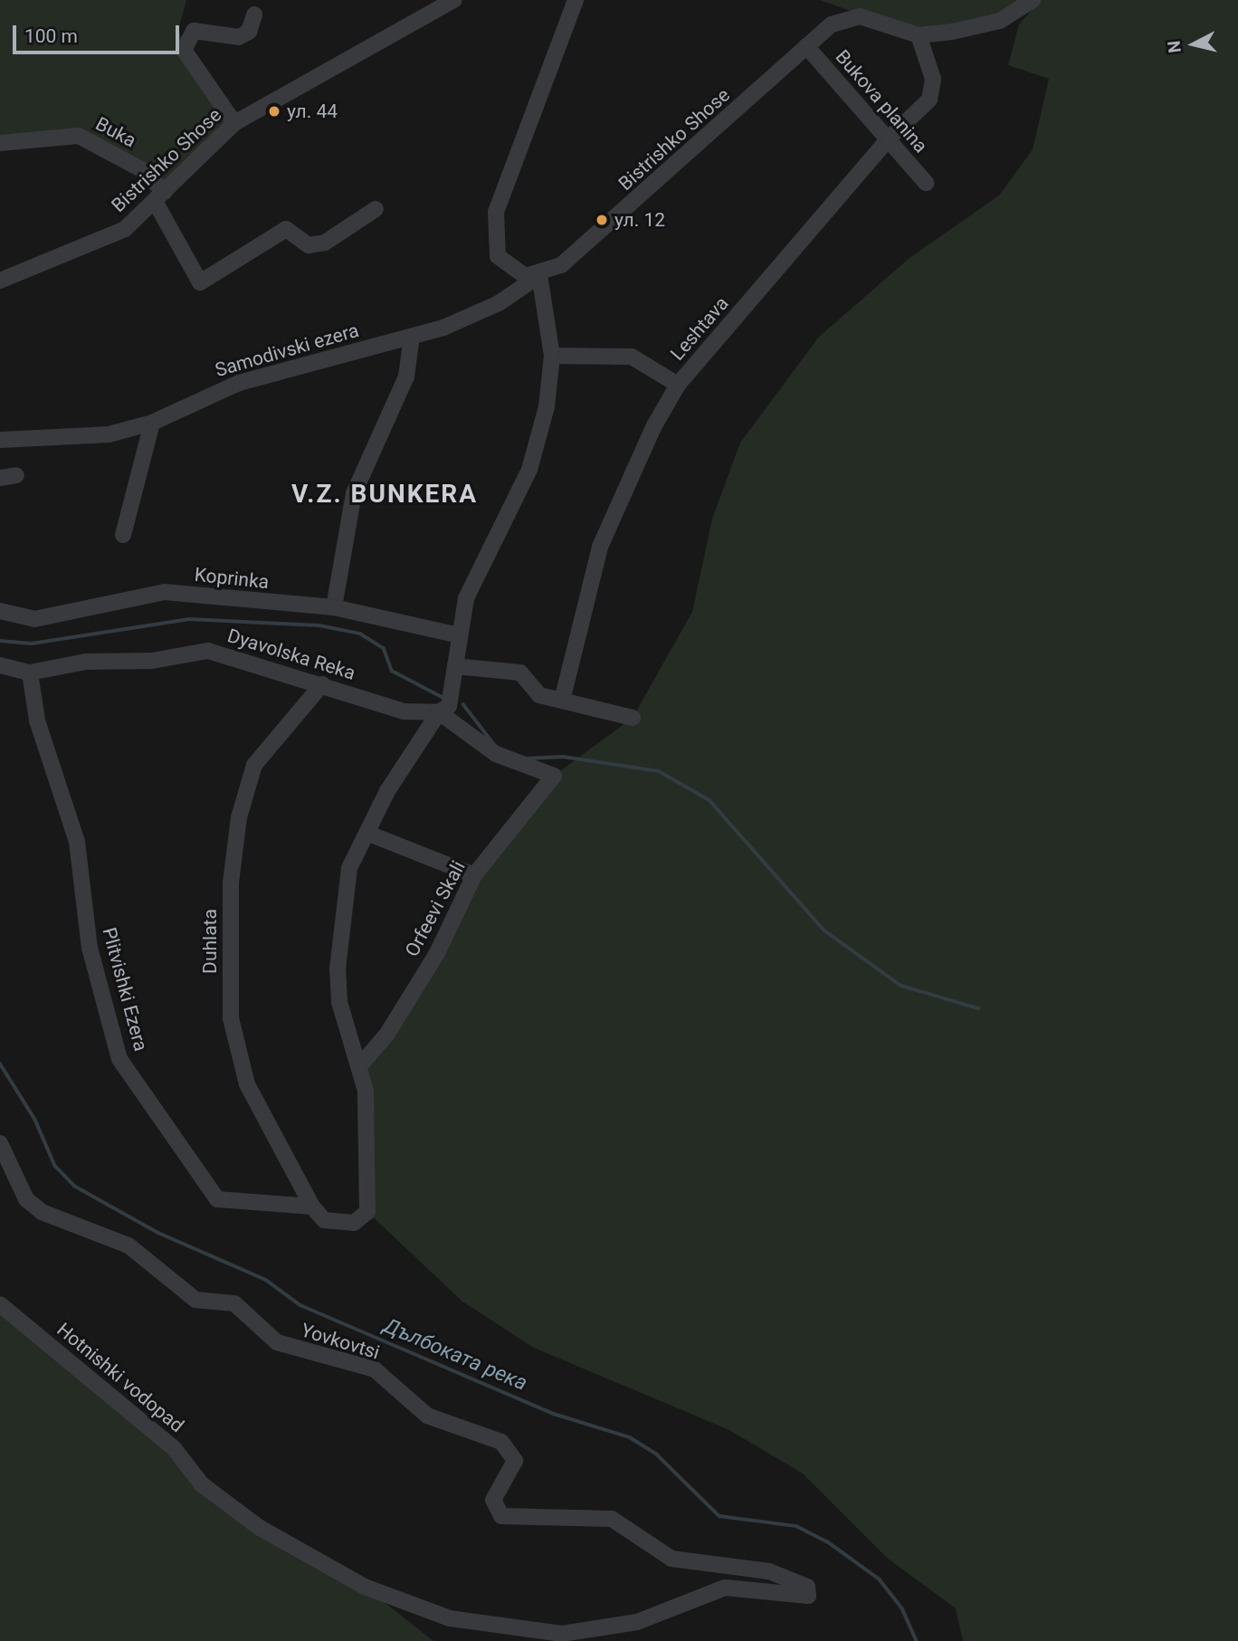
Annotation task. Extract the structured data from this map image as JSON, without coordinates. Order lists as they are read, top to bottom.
{
  "streets": {
    "street": [
      "Bukova planina",
      "Buka",
      "Bistrishko Shose",
      "Leshtava",
      "Samodivski ezera",
      "Koprinka",
      "Dyavolska Reka",
      "Orfeevi Skali",
      "Duhlata",
      "Plitvishki Ezera",
      "Yovkovtsi",
      "Hotnishki vodopad"
    ]
  },
  "crossings": [
    ["Bukova planina", "Bistrishko Shose"],
    ["Bukova planina", "Leshtava"],
    ["Buka", "Bistrishko Shose"],
    ["Bistrishko Shose", "Leshtava"],
    ["Bistrishko Shose", "Samodivski ezera"],
    ["Dyavolska Reka", "Orfeevi Skali"],
    ["Dyavolska Reka", "Duhlata"],
    ["Dyavolska Reka", "Plitvishki Ezera"],
    ["Duhlata", "Plitvishki Ezera"],
    ["Yovkovtsi", "Hotnishki vodopad"]
  ],
  "districts": ["V.Z. BUNKERA"],
  "water": ["Дълбоката река"],
  "places": ["ул. 44", "ул. 12"],
  "scale_bar": "100 m",
  "north": "left"
}
